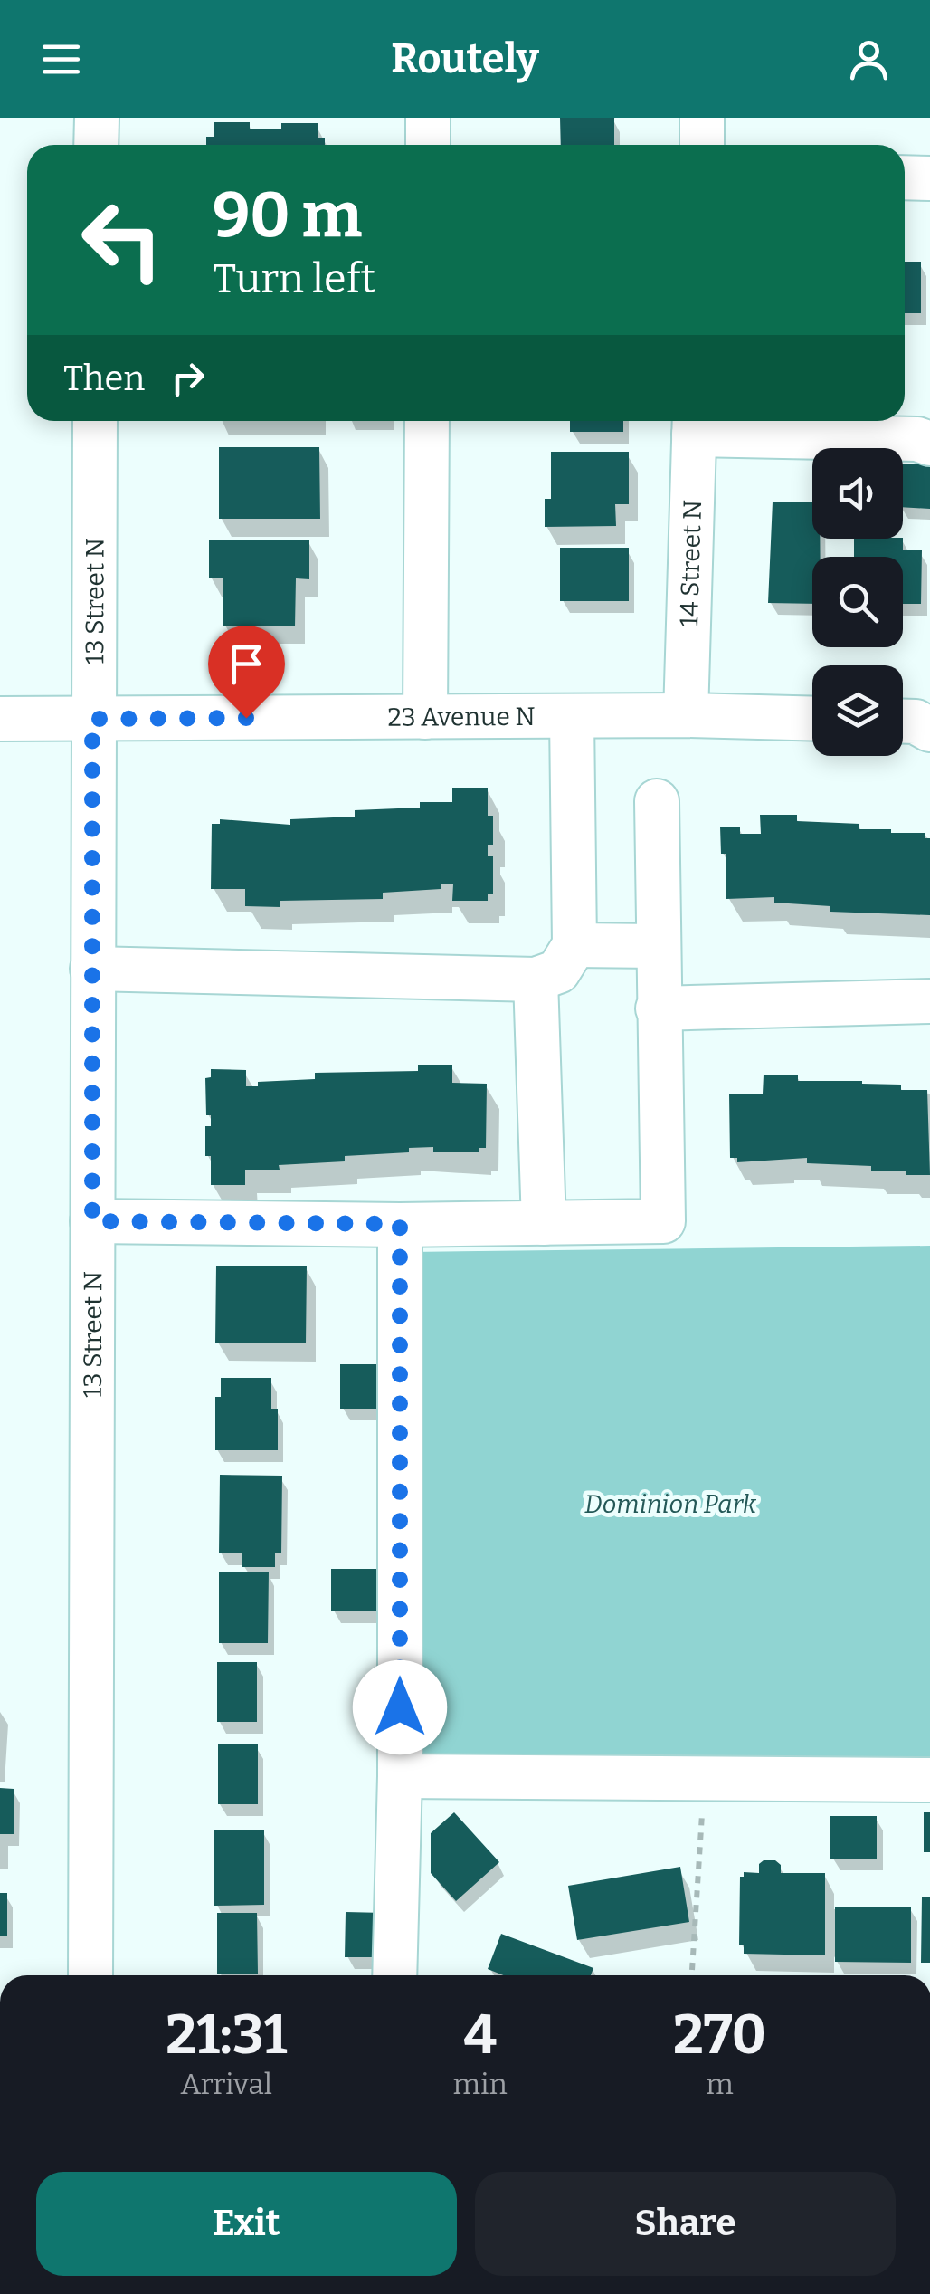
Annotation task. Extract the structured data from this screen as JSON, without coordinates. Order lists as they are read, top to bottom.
{
  "streets": {
    "street": ["14 Street N", "13 Street N", "23 Avenue N"]
  },
  "crossings": [
    ["14 Street N", "23 Avenue N"],
    ["13 Street N", "23 Avenue N"]
  ],
  "parks": ["Dominion Park"],
  "page": {
    "header": "Routely",
    "turn": ["90 m", "Turn left"],
    "then": "Then",
    "eta": [
      "21:31",
      "Arrival",
      "4",
      "min",
      "270",
      "m"
    ],
    "buttons": ["Exit", "Share"]
  }
}
